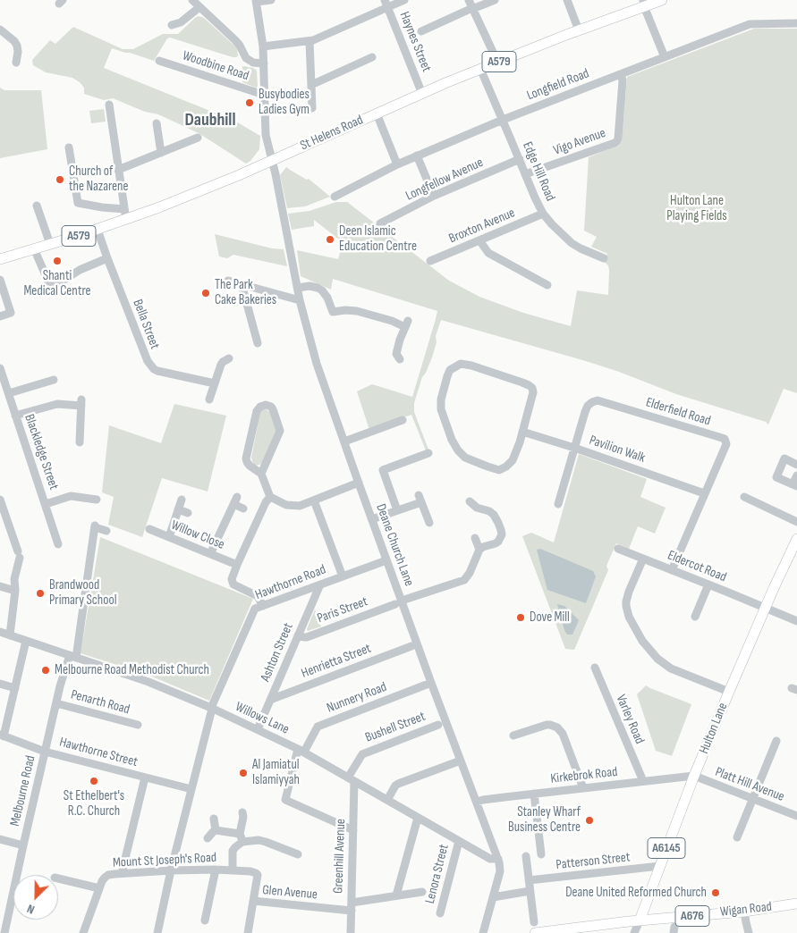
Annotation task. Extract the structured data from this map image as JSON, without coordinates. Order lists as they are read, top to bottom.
{
  "streets": {
    "main road": [
      "A579",
      "St Helens Road",
      "Hulton Lane",
      "A6145",
      "Wigan Road",
      "A676"
    ],
    "street": [
      "Haynes Street",
      "Woodbine Road",
      "Longfield Road",
      "Vigo Avenue",
      "Edge Hill Road",
      "Longfellow Avenue",
      "Broxton Avenue",
      "Bella Street",
      "Elderfield Road",
      "Pavilion Walk",
      "Blackledge Street",
      "Willow Close",
      "Deane Church Lane",
      "Eldercot Road",
      "Hawthorne Road",
      "Paris Street",
      "Ashton Street",
      "Henrietta Street",
      "Nunnery Road",
      "Penarth Road",
      "Willows Lane",
      "Varley Road",
      "Bushell Street",
      "Hawthorne Street",
      "Kirkebrok Road",
      "Platt Hill Avenue",
      "Melbourne Road",
      "Greenhill Avenue",
      "Mount St Joseph's Road",
      "Patterson Street",
      "Lenora Street",
      "Glen Avenue"
    ]
  },
  "crossings": [
    ["Haynes Street", "St Helens Road"],
    ["Woodbine Road", "Deane Church Lane"],
    ["Longfield Road", "Vigo Avenue"],
    ["Longfield Road", "Edge Hill Road"],
    ["St Helens Road", "Edge Hill Road"],
    ["St Helens Road", "Bella Street"],
    ["St Helens Road", "Deane Church Lane"],
    ["Vigo Avenue", "Edge Hill Road"],
    ["Edge Hill Road", "Longfellow Avenue"],
    ["Edge Hill Road", "Broxton Avenue"],
    ["Elderfield Road", "Pavilion Walk"],
    ["Elderfield Road", "Eldercot Road"],
    ["Deane Church Lane", "Hawthorne Road"],
    ["Deane Church Lane", "Paris Street"],
    ["Deane Church Lane", "Nunnery Road"],
    ["Deane Church Lane", "Willows Lane"],
    ["Deane Church Lane", "Kirkebrok Road"],
    ["Eldercot Road", "Hulton Lane"],
    ["Hawthorne Road", "Ashton Street"],
    ["Hawthorne Road", "Willows Lane"],
    ["Hawthorne Road", "Hawthorne Street"],
    ["Hawthorne Road", "Mount St Joseph's Road"],
    ["Paris Street", "Ashton Street"],
    ["Ashton Street", "Henrietta Street"],
    ["Ashton Street", "Willows Lane"],
    ["Nunnery Road", "Willows Lane"],
    ["Nunnery Road", "Greenhill Avenue"],
    ["Penarth Road", "Melbourne Road"],
    ["Willows Lane", "Bushell Street"],
    ["Willows Lane", "Melbourne Road"],
    ["Willows Lane", "Greenhill Avenue"],
    ["Willows Lane", "Lenora Street"],
    ["Varley Road", "Kirkebrok Road"],
    ["Bushell Street", "Greenhill Avenue"],
    ["Hulton Lane", "Kirkebrok Road"],
    ["Hulton Lane", "Platt Hill Avenue"],
    ["Hulton Lane", "Patterson Street"],
    ["Hulton Lane", "Wigan Road"],
    ["Hawthorne Street", "Melbourne Road"],
    ["Kirkebrok Road", "Platt Hill Avenue"],
    ["Greenhill Avenue", "Glen Avenue"],
    ["Mount St Joseph's Road", "Glen Avenue"]
  ],
  "districts": ["Daubhill"],
  "parks": ["Hulton Lane Playing Fields"],
  "places": [
    "Busybodies Ladies Gym",
    "Church of the Nazarene",
    "Deen Islamic Education Centre",
    "Shanti Medical Centre",
    "The Park Cake Bakeries",
    "Brandwood Primary School",
    "Dove Mill",
    "Melbourne Road Methodist Church",
    "Al Jamiatul Islamiyyah",
    "St Ethelbert's R.C. Church",
    "Stanley Wharf Business Centre",
    "Deane United Reformed Church"
  ],
  "north": "bottom left"
}
